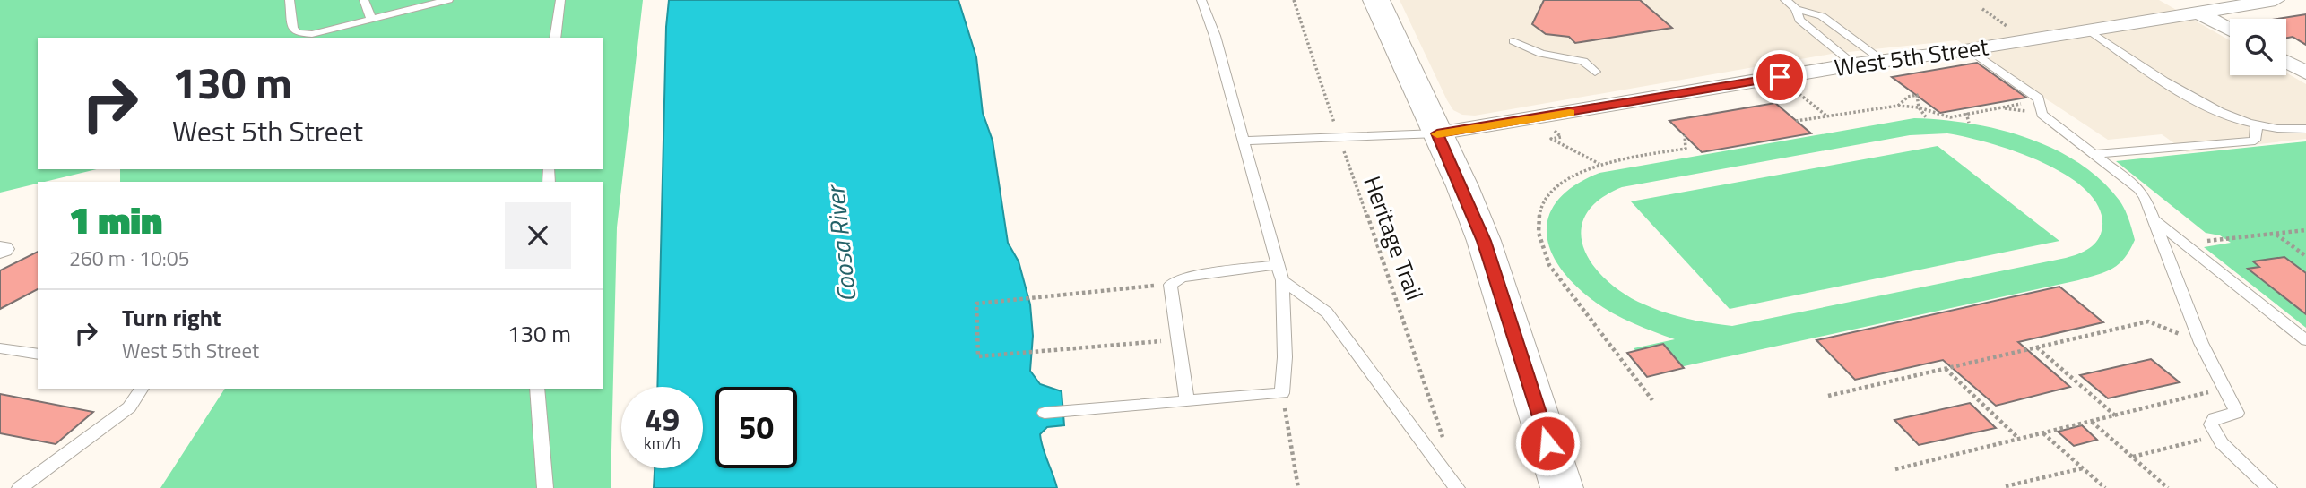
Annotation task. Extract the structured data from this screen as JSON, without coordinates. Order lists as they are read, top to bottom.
{
  "streets": {
    "street": ["West 5th Street"],
    "path": ["Heritage Trail"]
  },
  "water": ["Coosa River"],
  "page": {
    "turn": ["130 m", "West 5th Street"],
    "heading": ["1 min", "260 m · 10:05"],
    "list": [
      {
        "name": "Turn right",
        "note": "West 5th Street",
        "value": "130 m"
      }
    ],
    "speed": "49 km/h",
    "limit": "50"
  }
}
